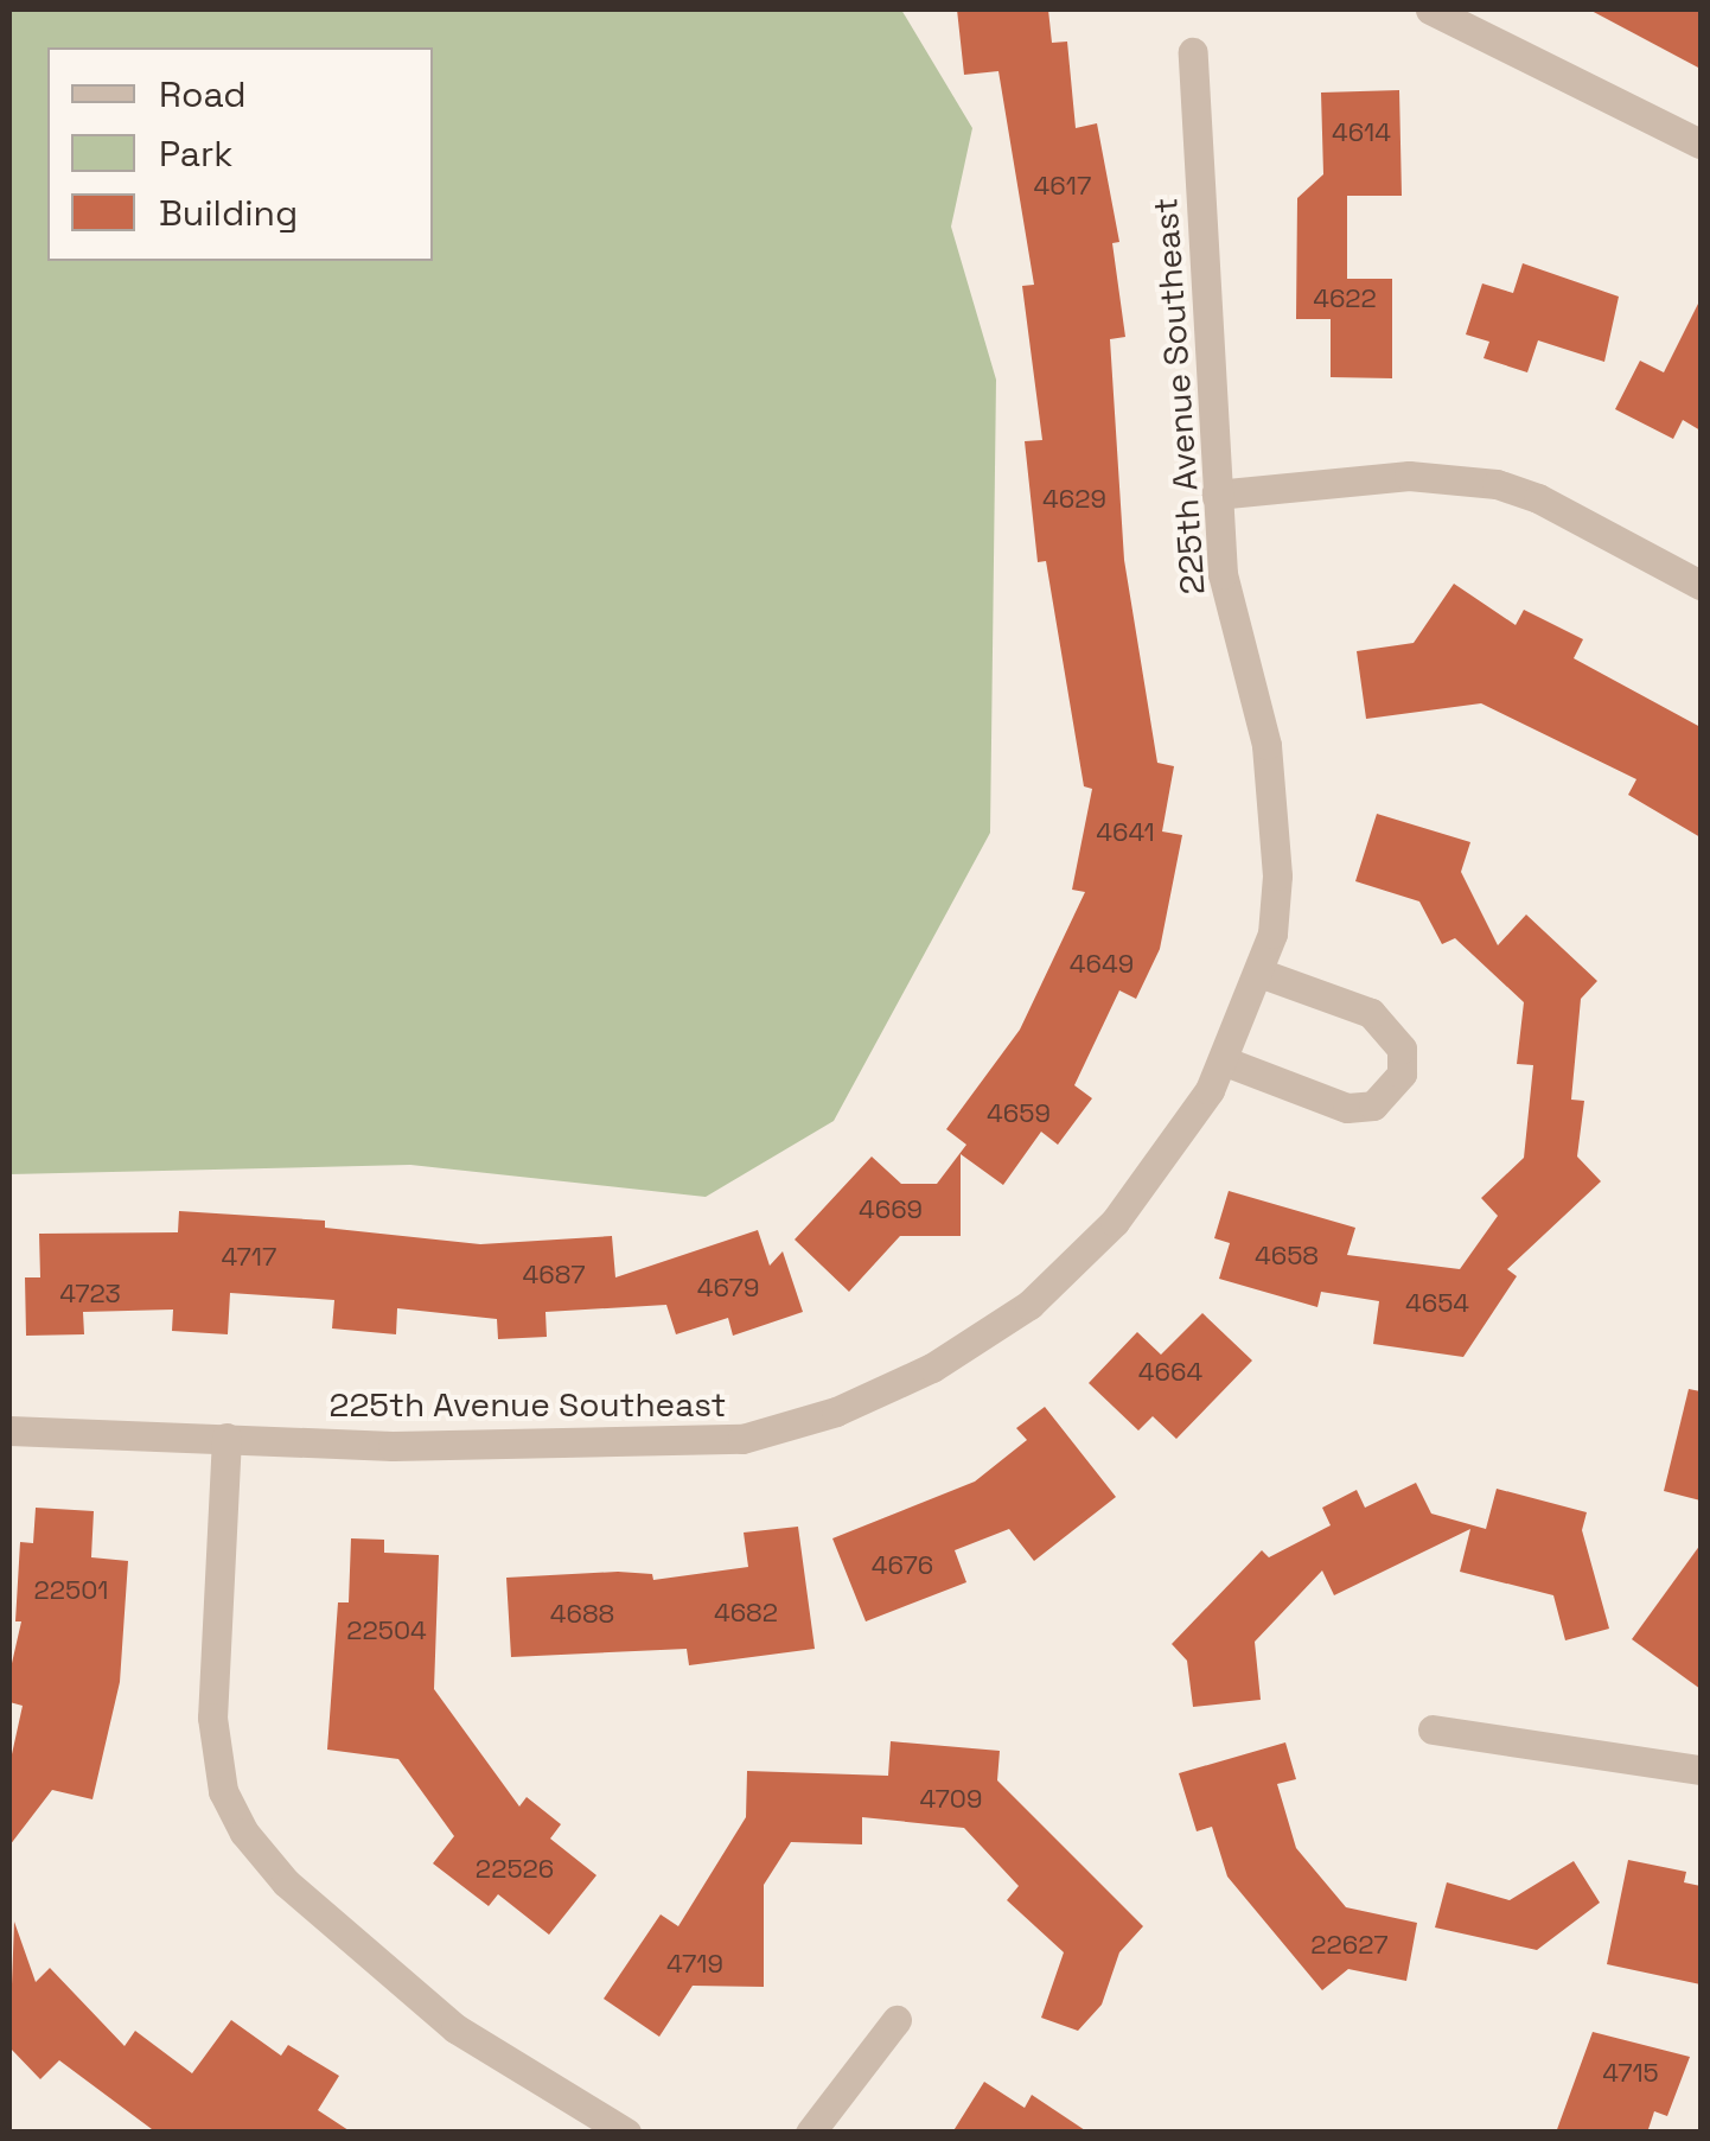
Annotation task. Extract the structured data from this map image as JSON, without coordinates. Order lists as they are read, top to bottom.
{
  "streets": {
    "street": ["225th Avenue Southeast"]
  },
  "house_numbers": [
    "4614",
    "4617",
    "4622",
    "4629",
    "4641",
    "4649",
    "4659",
    "4669",
    "4658",
    "4717",
    "4687",
    "4679",
    "4723",
    "4654",
    "4664",
    "4676",
    "22501",
    "4682",
    "4688",
    "22504",
    "4709",
    "22526",
    "22627",
    "4719",
    "4715"
  ],
  "legend": ["Road", "Park", "Building"]
}
